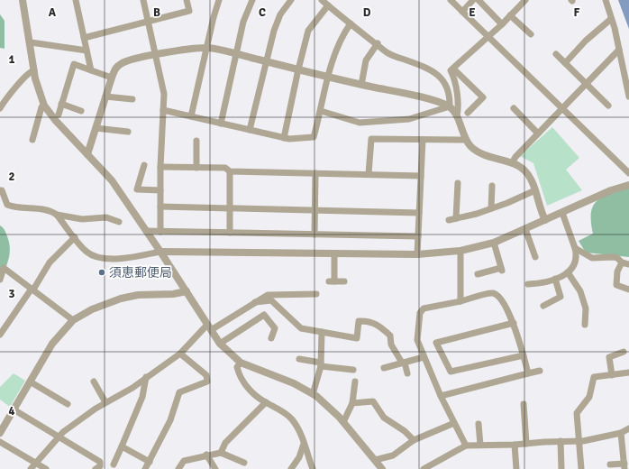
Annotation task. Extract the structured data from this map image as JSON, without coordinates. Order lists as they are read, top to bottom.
{
  "places": ["須恵郵便局"],
  "grid": {
    "columns": [
      "A",
      "B",
      "C",
      "D",
      "E",
      "F"
    ],
    "rows": [
      "1",
      "2",
      "3",
      "4"
    ]
  }
}
